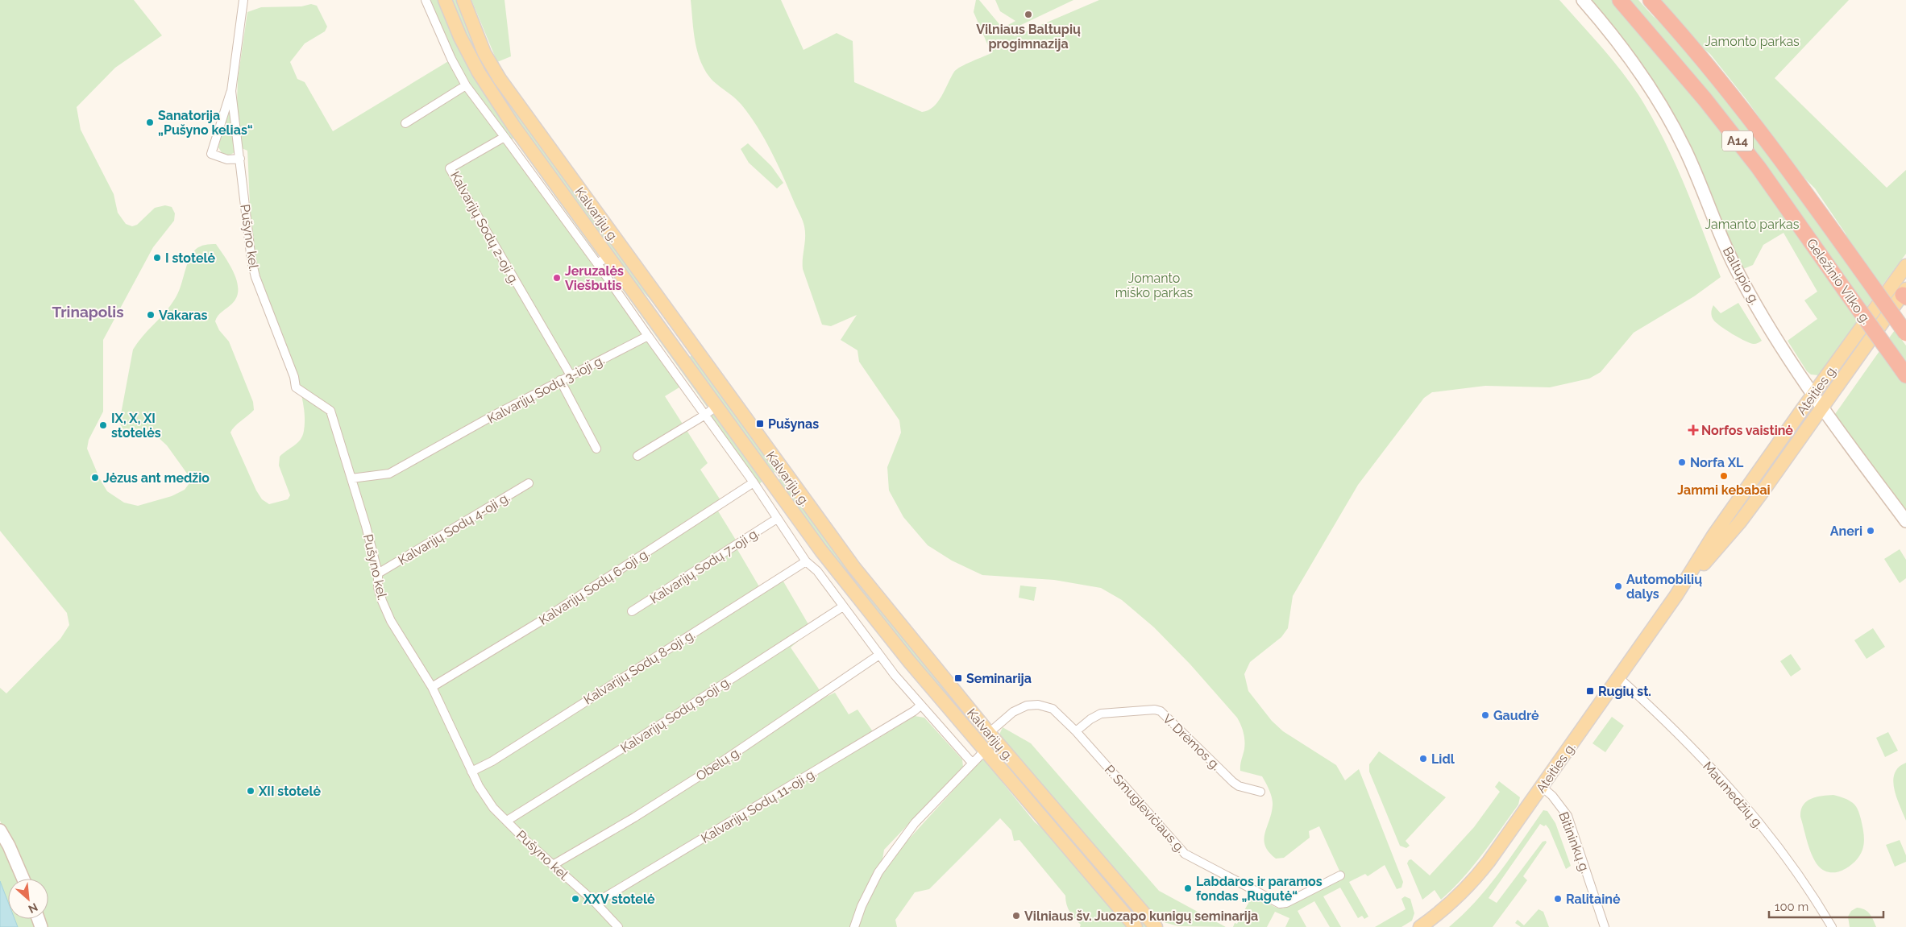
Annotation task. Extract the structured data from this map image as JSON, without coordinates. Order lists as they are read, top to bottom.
{
  "streets": {
    "highway": ["A14", "Geležinio Vilko g."],
    "main road": ["Kalvarijų g.", "Ateities g."],
    "street": [
      "Kalvarijų Sodų 2-oji g.",
      "Pušyno kel.",
      "Baltupio g.",
      "Kalvarijų Sodų 3-ioji g.",
      "Kalvarijų Sodų 4-oji g.",
      "Kalvarijų Sodų 7-oji g.",
      "Kalvarijų Sodų 6-oji g.",
      "Kalvarijų Sodų 8-oji g.",
      "Kalvarijų Sodų 9-oji g.",
      "V. Drėmos g.",
      "Obelų g.",
      "Maumedžių g.",
      "Kalvarijų Sodų 11-oji g.",
      "P. Smuglevičiaus g.",
      "Bitininkų g."
    ]
  },
  "crossings": [
    ["Kalvarijų g.", "P. Smuglevičiaus g."],
    ["Kalvarijų Sodų 2-oji g.", "Kalvarijų Sodų 3-ioji g."],
    ["Pušyno kel.", "Kalvarijų Sodų 3-ioji g."],
    ["Pušyno kel.", "Kalvarijų Sodų 4-oji g."],
    ["Pušyno kel.", "Kalvarijų Sodų 6-oji g."],
    ["Pušyno kel.", "Kalvarijų Sodų 8-oji g."],
    ["Pušyno kel.", "Kalvarijų Sodų 9-oji g."],
    ["Pušyno kel.", "Obelų g."],
    ["Pušyno kel.", "Kalvarijų Sodų 11-oji g."],
    ["Baltupio g.", "Ateities g."],
    ["Ateities g.", "Maumedžių g."],
    ["Ateities g.", "Bitininkų g."],
    ["V. Drėmos g.", "P. Smuglevičiaus g."]
  ],
  "districts": ["Trinapolis"],
  "parks": ["Jamonto parkas", "Jamanto parkas", "Jomanto miško parkas"],
  "places": {
    "other": [
      "Vilniaus Baltupių progimnazija",
      "Sanatorija „Pušyno kelias“",
      "I stotelė",
      "Jeruzalės Viešbutis",
      "Vakaras",
      "IX, X, XI stotelės",
      "Norfa XL",
      "Jammi kebabai",
      "Jėzus ant medžio",
      "Aneri",
      "Automobilių dalys",
      "Gaudrė",
      "Lidl",
      "XII stotelė",
      "Labdaros ir paramos fondas „Rugutė“",
      "XXV stotelė",
      "Ralitainė",
      "Vilniaus šv. Juozapo kunigų seminarija"
    ],
    "transit": ["Pušynas", "Seminarija", "Rugių st."],
    "health": ["Norfos vaistinė"]
  },
  "scale_bar": "100 m",
  "north": "bottom right"
}
